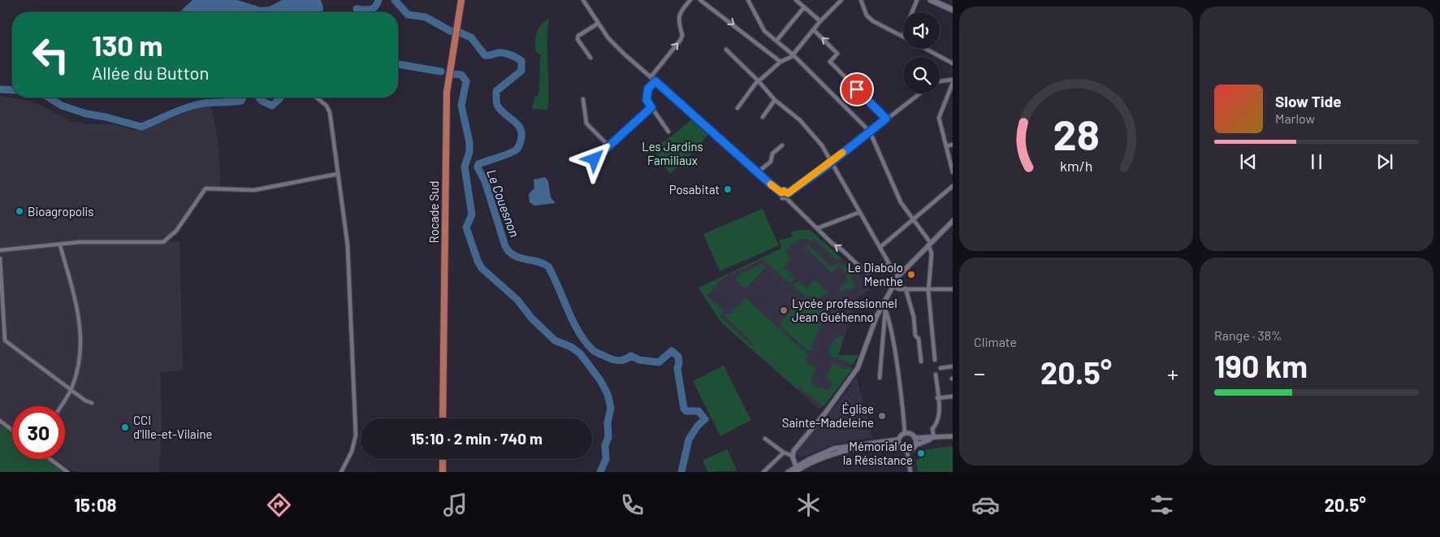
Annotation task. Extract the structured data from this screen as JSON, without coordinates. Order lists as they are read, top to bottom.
{
  "streets": {
    "main road": ["Rocade Sud"]
  },
  "water": ["Le Couesnon"],
  "parks": ["Les Jardins Familiaux"],
  "places": [
    "Posabitat",
    "Bioagropolis",
    "Le Diabolo Menthe",
    "Lycée professionnel Jean Guéhenno",
    "Église Sainte-Madeleine",
    "CCI d'Ille-et-Vilaine",
    "Mémorial de la Résistance"
  ],
  "page": {
    "turn": ["130 m", "Allée du Button"],
    "song": ["Slow Tide", "Marlow"],
    "tile": [
      "Climate",
      ["Range · 38%", "190 km"]
    ],
    "heat": ["−", "20.5°", "+"],
    "limit": "30",
    "trip": "15:10 · 2 min · 740 m",
    "tabs": ["15:08", "20.5°"],
    "gauge": ["28", "km/h"]
  }
}
